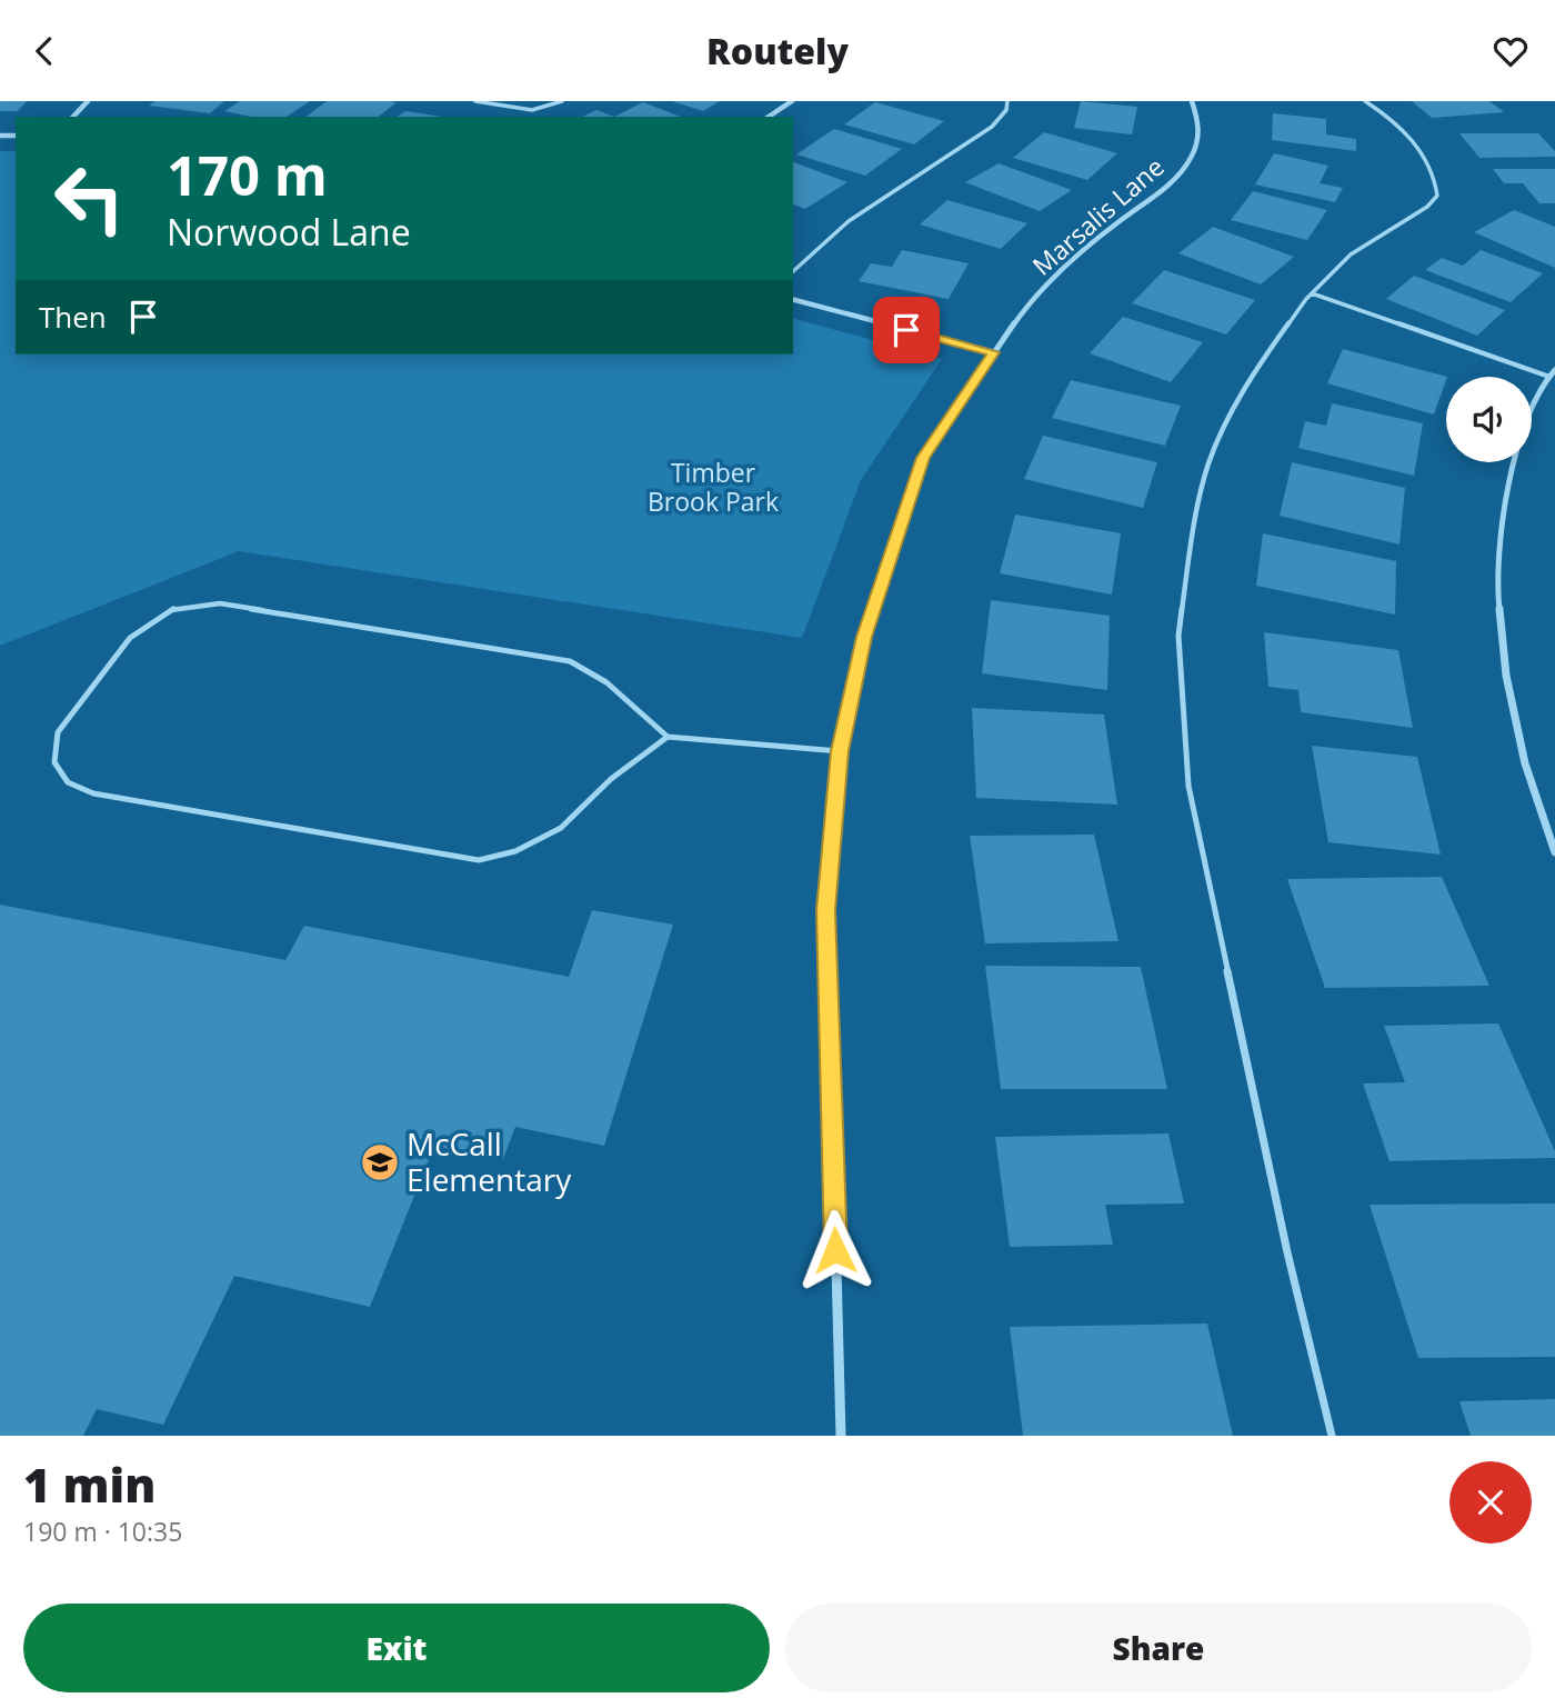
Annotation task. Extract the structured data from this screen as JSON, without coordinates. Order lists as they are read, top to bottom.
{
  "streets": {
    "street": ["Marsalis Lane"]
  },
  "parks": ["Timber Brook Park"],
  "places": {
    "school or university": ["McCall Elementary"]
  },
  "page": {
    "header": "Routely",
    "turn": ["170 m", "Norwood Lane"],
    "then": "Then",
    "heading": ["1 min", "190 m · 10:35"],
    "buttons": ["Exit", "Share"]
  }
}
